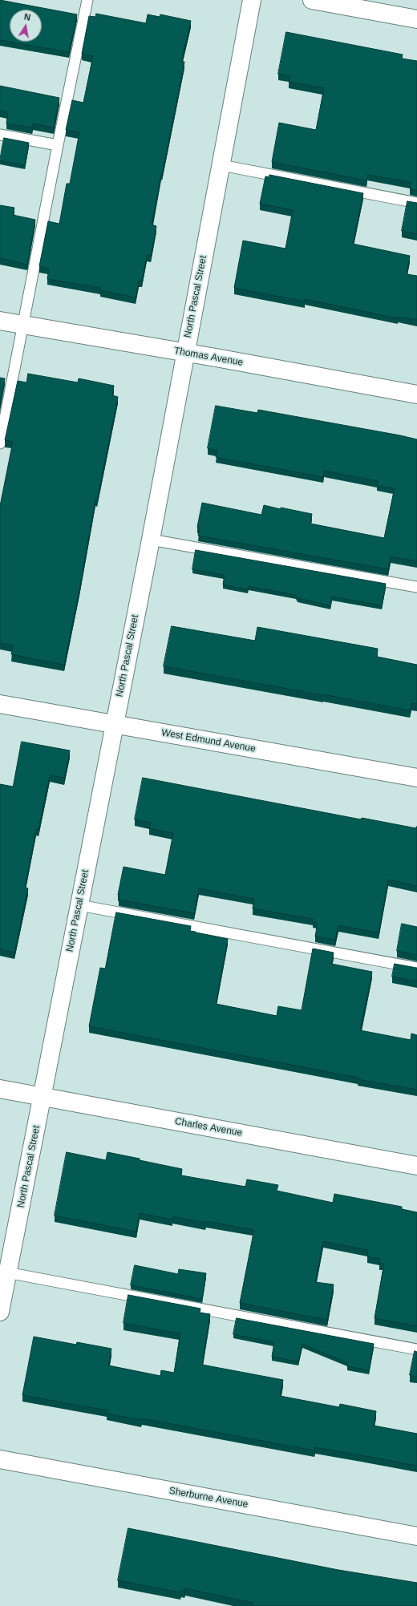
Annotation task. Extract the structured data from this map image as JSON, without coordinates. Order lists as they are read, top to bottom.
{
  "streets": {
    "street": [
      "North Pascal Street",
      "Thomas Avenue",
      "West Edmund Avenue",
      "Charles Avenue",
      "Sherburne Avenue"
    ]
  },
  "crossings": [
    ["North Pascal Street", "Thomas Avenue"],
    ["North Pascal Street", "West Edmund Avenue"],
    ["North Pascal Street", "Charles Avenue"]
  ],
  "north": "top"
}
